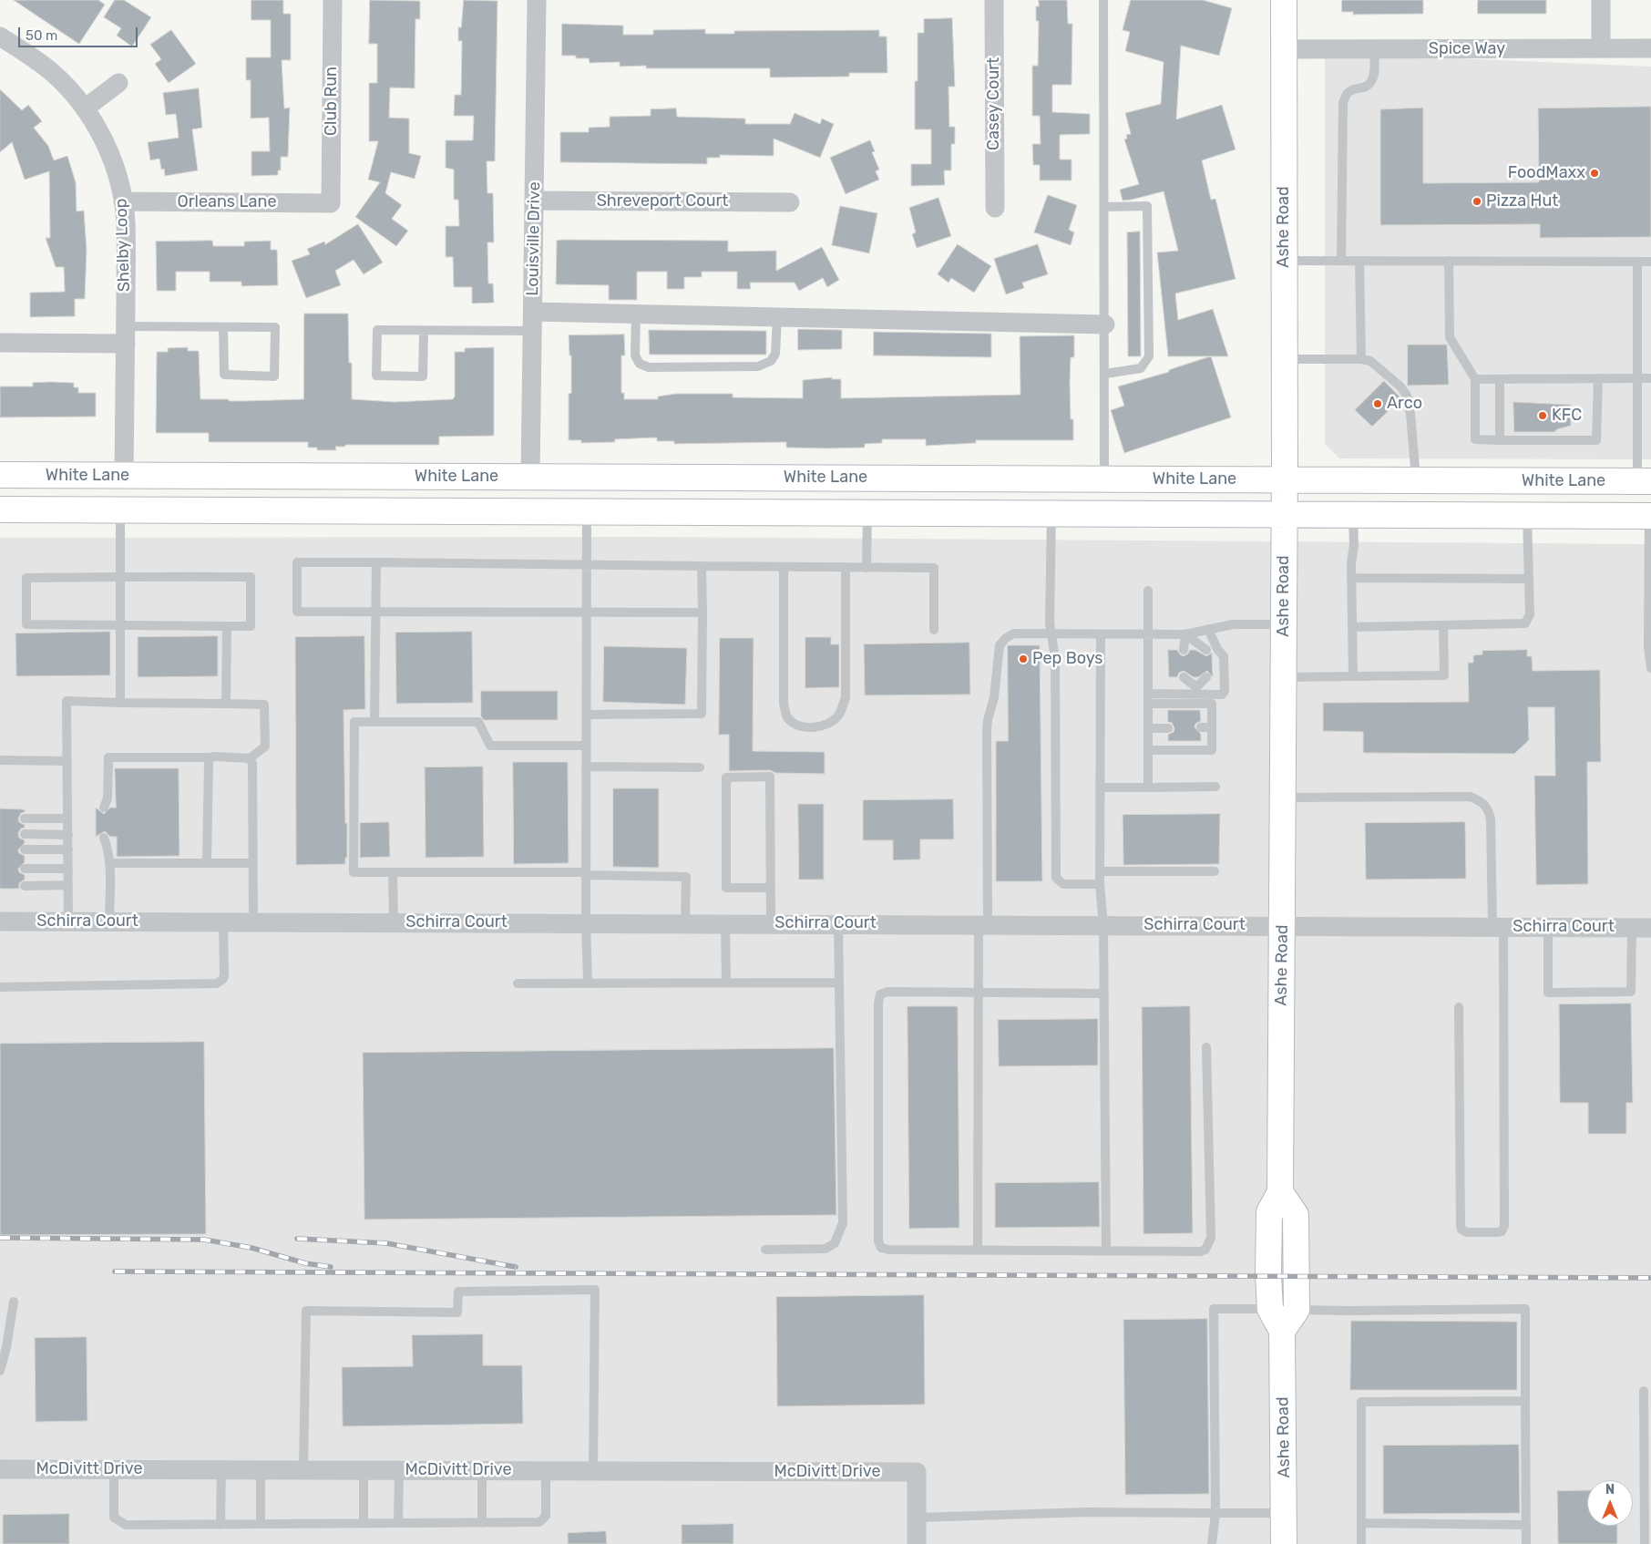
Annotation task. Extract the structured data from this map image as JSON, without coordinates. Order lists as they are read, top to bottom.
{
  "streets": {
    "main road": ["Ashe Road", "White Lane"],
    "street": [
      "Spice Way",
      "Club Run",
      "Casey Court",
      "Shreveport Court",
      "Orleans Lane",
      "Louisville Drive",
      "Shelby Loop",
      "Schirra Court",
      "McDivitt Drive"
    ]
  },
  "crossings": [
    ["Spice Way", "Ashe Road"],
    ["Club Run", "Orleans Lane"],
    ["Shreveport Court", "Louisville Drive"],
    ["Orleans Lane", "Shelby Loop"],
    ["Ashe Road", "White Lane"],
    ["Ashe Road", "Schirra Court"],
    ["Louisville Drive", "White Lane"],
    ["Shelby Loop", "White Lane"]
  ],
  "places": [
    "FoodMaxx",
    "Pizza Hut",
    "Arco",
    "KFC",
    "Pep Boys"
  ],
  "scale_bar": "50 m",
  "north": "top"
}
